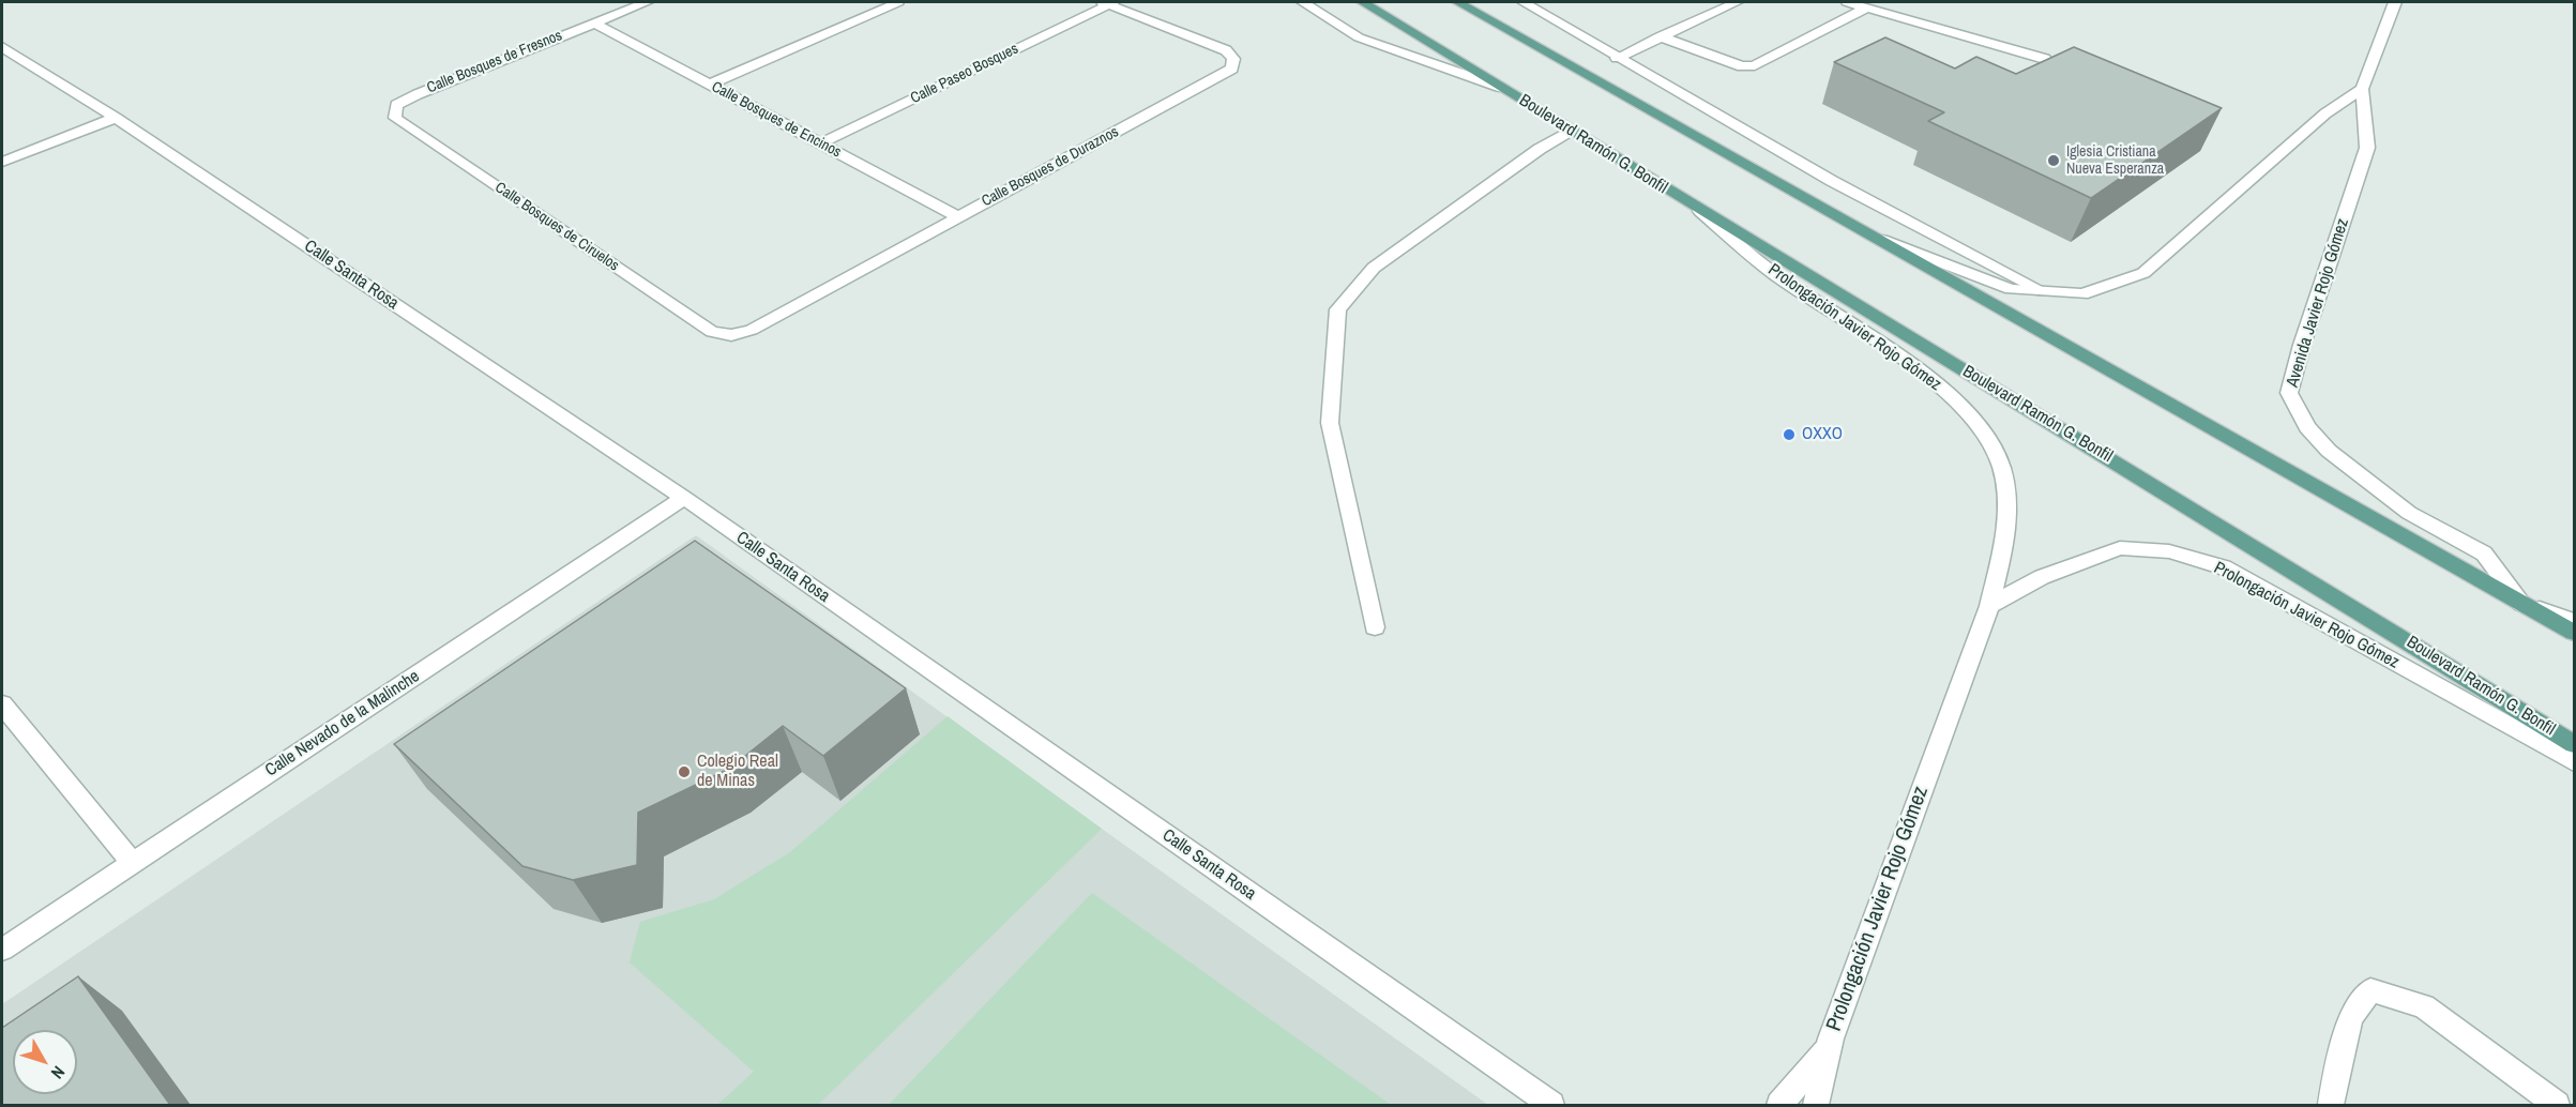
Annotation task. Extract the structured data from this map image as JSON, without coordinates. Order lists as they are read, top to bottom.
{
  "streets": {
    "main road": ["Boulevard Ramón G. Bonfil"],
    "street": [
      "Calle Bosques de Fresnos",
      "Calle Paseo Bosques",
      "Calle Bosques de Encinos",
      "Calle Bosques de Duraznos",
      "Calle Bosques de Ciruelos",
      "Calle Santa Rosa",
      "Avenida Javier Rojo Gómez",
      "Prolongación Javier Rojo Gómez",
      "Calle Nevado de la Malinche"
    ]
  },
  "crossings": [
    ["Calle Bosques de Fresnos", "Calle Bosques de Encinos"],
    ["Calle Bosques de Fresnos", "Calle Bosques de Ciruelos"],
    ["Calle Paseo Bosques", "Calle Bosques de Encinos"],
    ["Calle Paseo Bosques", "Calle Bosques de Duraznos"],
    ["Calle Bosques de Encinos", "Calle Bosques de Duraznos"],
    ["Boulevard Ramón G. Bonfil", "Prolongación Javier Rojo Gómez"],
    ["Calle Bosques de Duraznos", "Calle Bosques de Ciruelos"],
    ["Calle Santa Rosa", "Calle Nevado de la Malinche"]
  ],
  "places": ["Iglesia Cristiana Nueva Esperanza", "OXXO", "Colegio Real de Minas"],
  "north": "bottom right"
}
